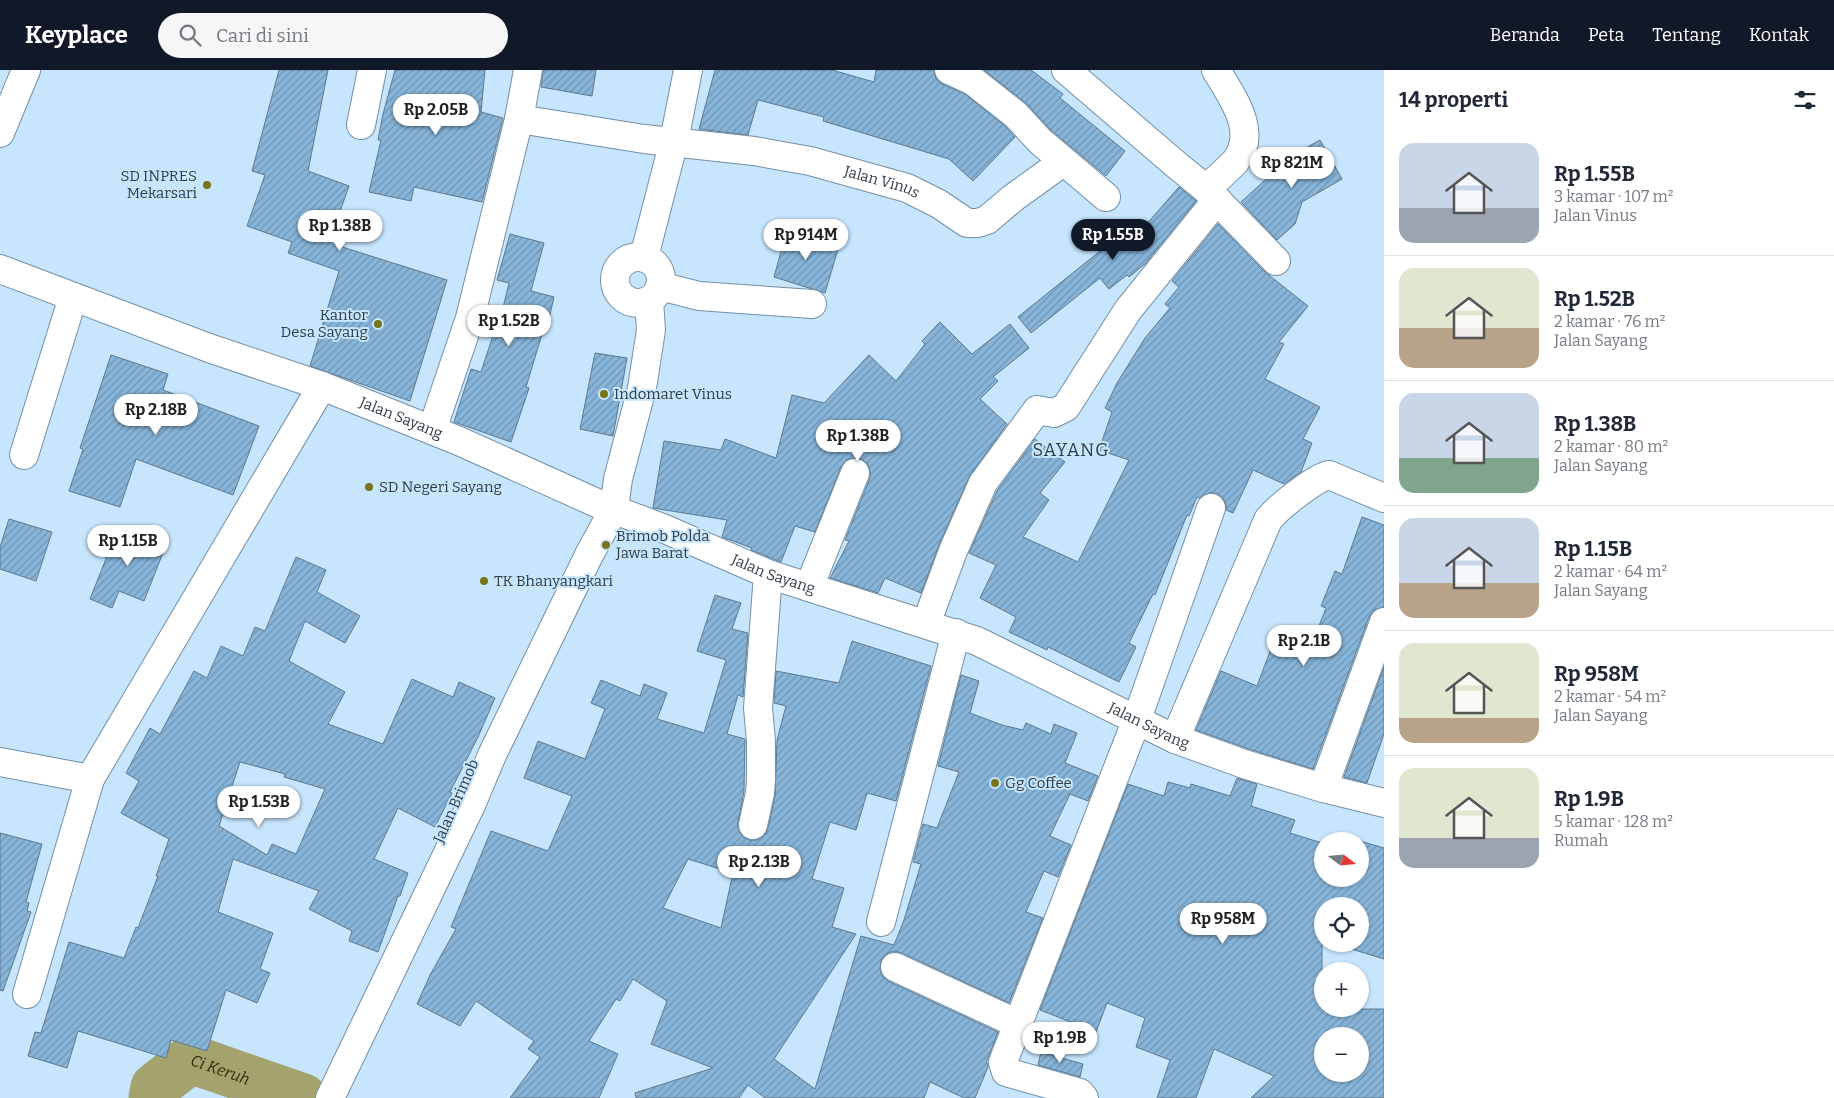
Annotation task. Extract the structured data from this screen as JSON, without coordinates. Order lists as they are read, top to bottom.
{
  "streets": {
    "street": ["Jalan Vinus", "Jalan Sayang", "Jalan Brimob"]
  },
  "crossings": [
    ["Jalan Sayang", "Jalan Brimob"]
  ],
  "districts": ["SAYANG"],
  "water": ["Ci Keruh"],
  "places": [
    "SD INPRES Mekarsari",
    "Kantor Desa Sayang",
    "Indomaret Vinus",
    "SD Negeri Sayang",
    "Brimob Polda Jawa Barat",
    "TK Bhanyangkari",
    "Gg Coffee"
  ],
  "north": "right",
  "page": {
    "header": "Keyplace",
    "search": "Cari di sini",
    "nav": [
      "Beranda",
      "Peta",
      "Tentang",
      "Kontak"
    ],
    "heading": "14 properti",
    "price": [
      "Rp 2.05B",
      "Rp 821M",
      "Rp 1.38B",
      "Rp 914M",
      "Rp 1.55B",
      "Rp 1.52B",
      "Rp 2.18B",
      "Rp 1.38B",
      "Rp 1.15B",
      "Rp 2.1B",
      "Rp 1.53B",
      "Rp 2.13B",
      "Rp 958M",
      "Rp 1.9B"
    ],
    "list": [
      {
        "name": "Rp 1.55B",
        "note": "3 kamar · 107 m² · Jalan Vinus"
      },
      {
        "name": "Rp 1.52B",
        "note": "2 kamar · 76 m² · Jalan Sayang"
      },
      {
        "name": "Rp 1.38B",
        "note": "2 kamar · 80 m² · Jalan Sayang"
      },
      {
        "name": "Rp 1.15B",
        "note": "2 kamar · 64 m² · Jalan Sayang"
      },
      {
        "name": "Rp 958M",
        "note": "2 kamar · 54 m² · Jalan Sayang"
      },
      {
        "name": "Rp 1.9B",
        "note": "5 kamar · 128 m² · Rumah"
      }
    ],
    "map_buttons": ["+", "−"]
  }
}
